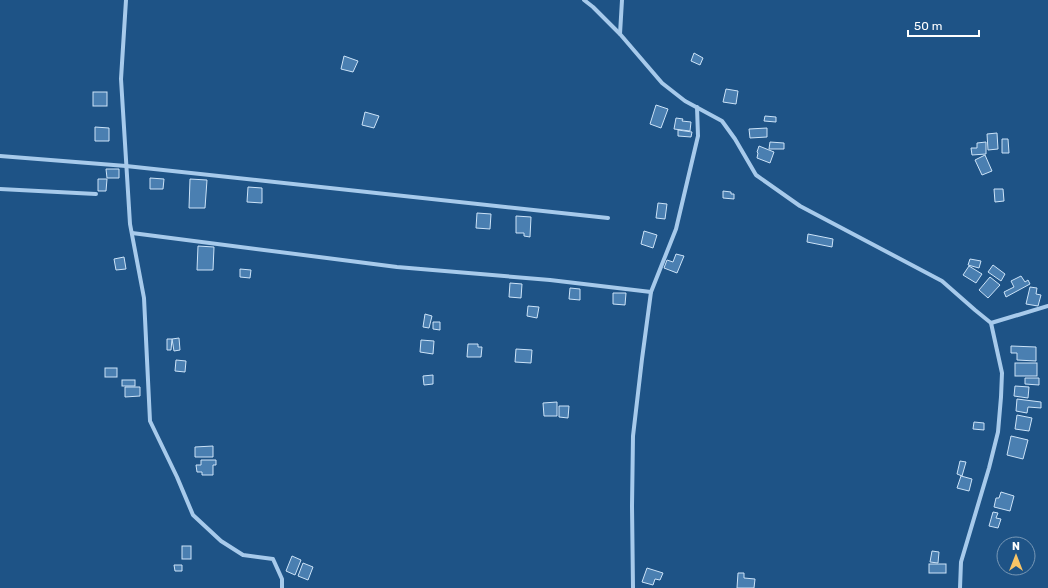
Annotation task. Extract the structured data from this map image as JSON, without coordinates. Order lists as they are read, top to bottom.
{
  "scale_bar": "50 m",
  "north": "top"
}
